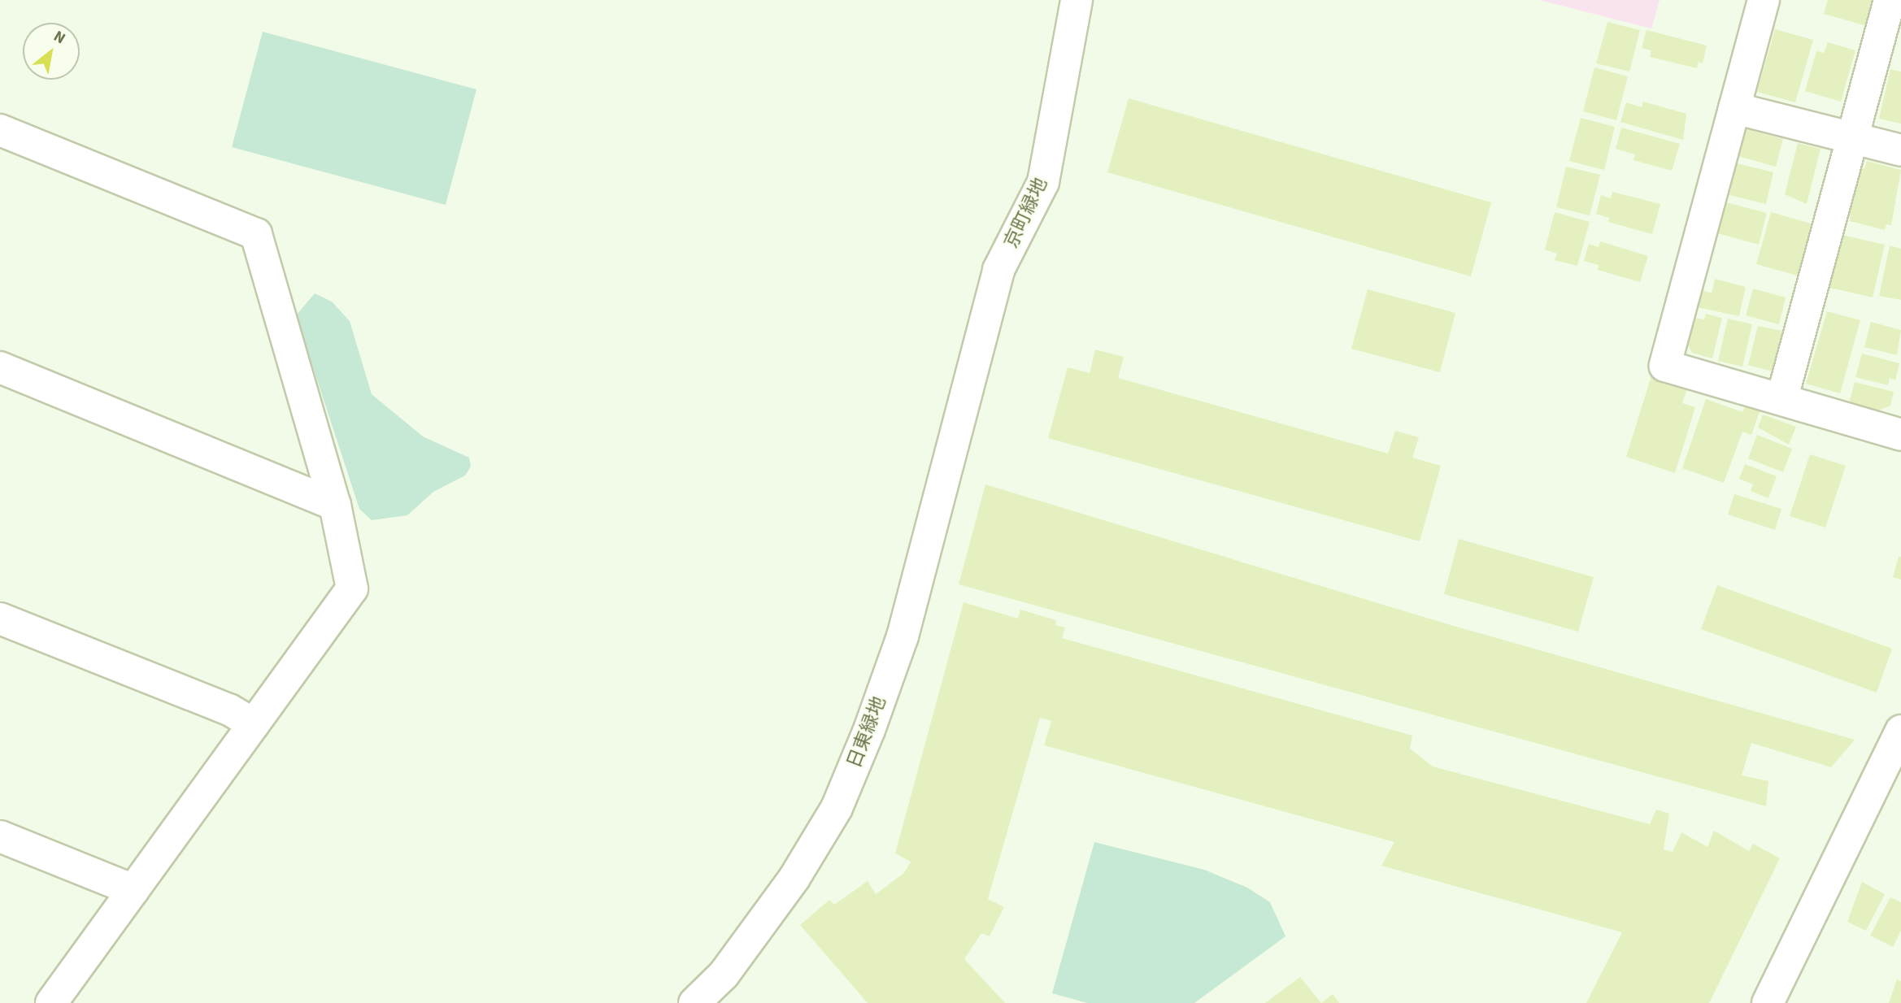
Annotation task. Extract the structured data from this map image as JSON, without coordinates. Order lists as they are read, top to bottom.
{
  "streets": {
    "street": ["京町緑地", "日東緑地"]
  },
  "crossings": [
    ["京町緑地", "日東緑地"]
  ],
  "north": "top right"
}
